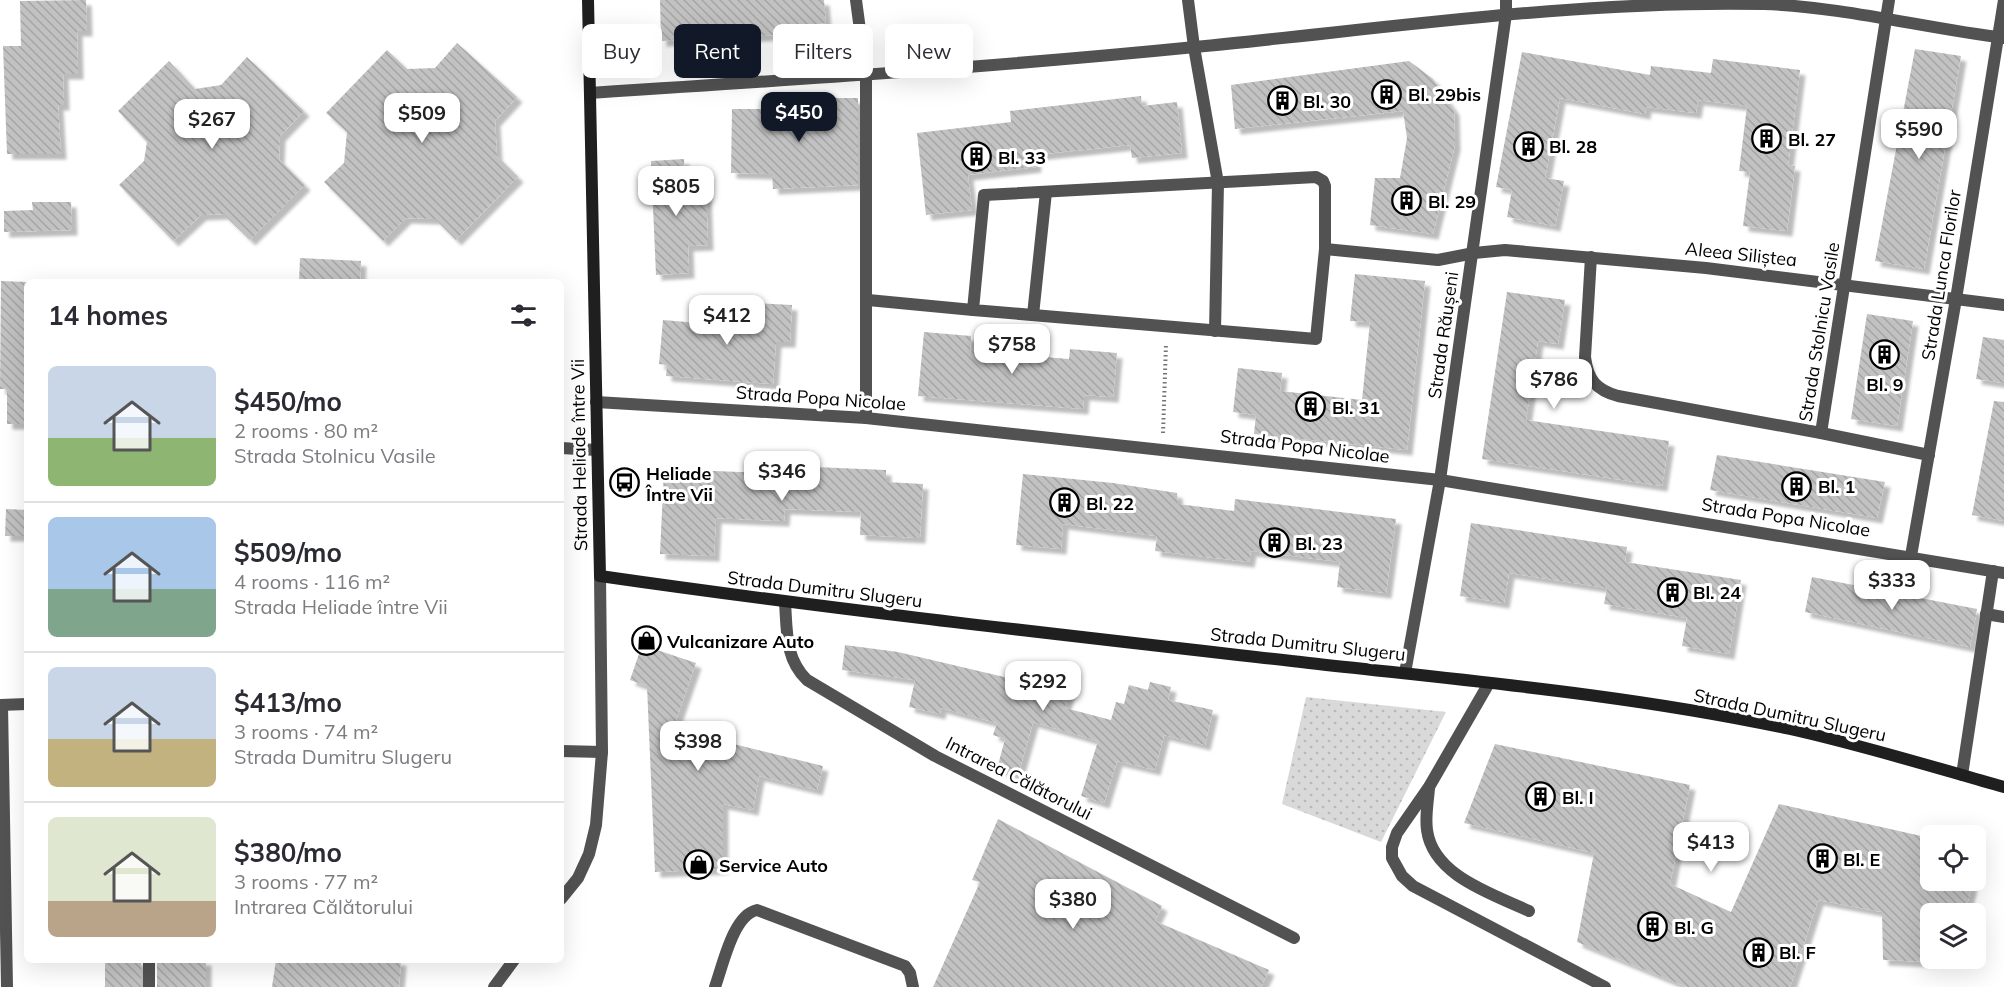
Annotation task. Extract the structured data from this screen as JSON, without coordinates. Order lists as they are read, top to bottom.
{
  "streets": {
    "main road": ["Strada Heliade între Vii", "Strada Dumitru Slugeru"],
    "street": [
      "Aleea Siliștea",
      "Strada Lunca Florilor",
      "Strada Stolnicu Vasile",
      "Strada Răușeni",
      "Strada Popa Nicolae",
      "Intrarea Călătorului"
    ]
  },
  "crossings": [
    ["Aleea Siliștea", "Strada Lunca Florilor"],
    ["Aleea Siliștea", "Strada Stolnicu Vasile"],
    ["Aleea Siliștea", "Strada Răușeni"],
    ["Strada Lunca Florilor", "Strada Popa Nicolae"],
    ["Strada Răușeni", "Strada Popa Nicolae"],
    ["Strada Răușeni", "Strada Dumitru Slugeru"],
    ["Strada Popa Nicolae", "Strada Heliade între Vii"],
    ["Strada Heliade între Vii", "Strada Dumitru Slugeru"],
    ["Strada Dumitru Slugeru", "Intrarea Călătorului"]
  ],
  "places": {
    "building": [
      "Bl. 29bis",
      "Bl. 30",
      "Bl. 27",
      "Bl. 28",
      "Bl. 33",
      "Bl. 29",
      "Bl. 9",
      "Bl. 31",
      "Bl. 1",
      "Bl. 22",
      "Bl. 23",
      "Bl. 24",
      "Bl. I",
      "Bl. E",
      "Bl. G",
      "Bl. F"
    ],
    "bus stop": ["Heliade Între Vii"],
    "shop": ["Vulcanizare Auto", "Service Auto"]
  },
  "page": {
    "chip": [
      "Buy",
      "Rent",
      "Filters",
      "New"
    ],
    "price": [
      "$450",
      "$509",
      "$267",
      "$590",
      "$805",
      "$412",
      "$758",
      "$786",
      "$346",
      "$333",
      "$292",
      "$398",
      "$413",
      "$380"
    ],
    "heading": "14 homes",
    "list": [
      {
        "name": "$450/mo",
        "note": "2 rooms · 80 m² · Strada Stolnicu Vasile"
      },
      {
        "name": "$509/mo",
        "note": "4 rooms · 116 m² · Strada Heliade între Vii"
      },
      {
        "name": "$413/mo",
        "note": "3 rooms · 74 m² · Strada Dumitru Slugeru"
      },
      {
        "name": "$380/mo",
        "note": "3 rooms · 77 m² · Intrarea Călătorului"
      }
    ]
  }
}
